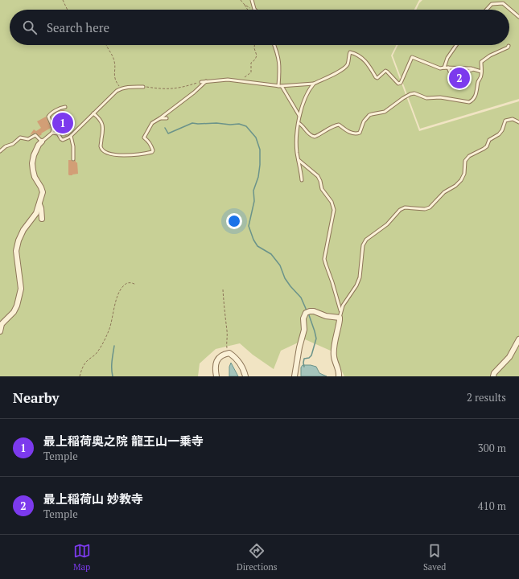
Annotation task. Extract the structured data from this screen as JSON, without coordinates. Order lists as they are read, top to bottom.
{
  "page": {
    "search": "Search here",
    "pins": ["2", "1"],
    "heading": ["Nearby", "2 results"],
    "list": [
      {
        "mark": "1",
        "name": "最上稲荷奥之院 龍王山一乗寺",
        "note": "Temple",
        "value": "300 m"
      },
      {
        "mark": "2",
        "name": "最上稲荷山 妙教寺",
        "note": "Temple",
        "value": "410 m"
      }
    ],
    "nav": ["Map", "Directions", "Saved"]
  }
}
